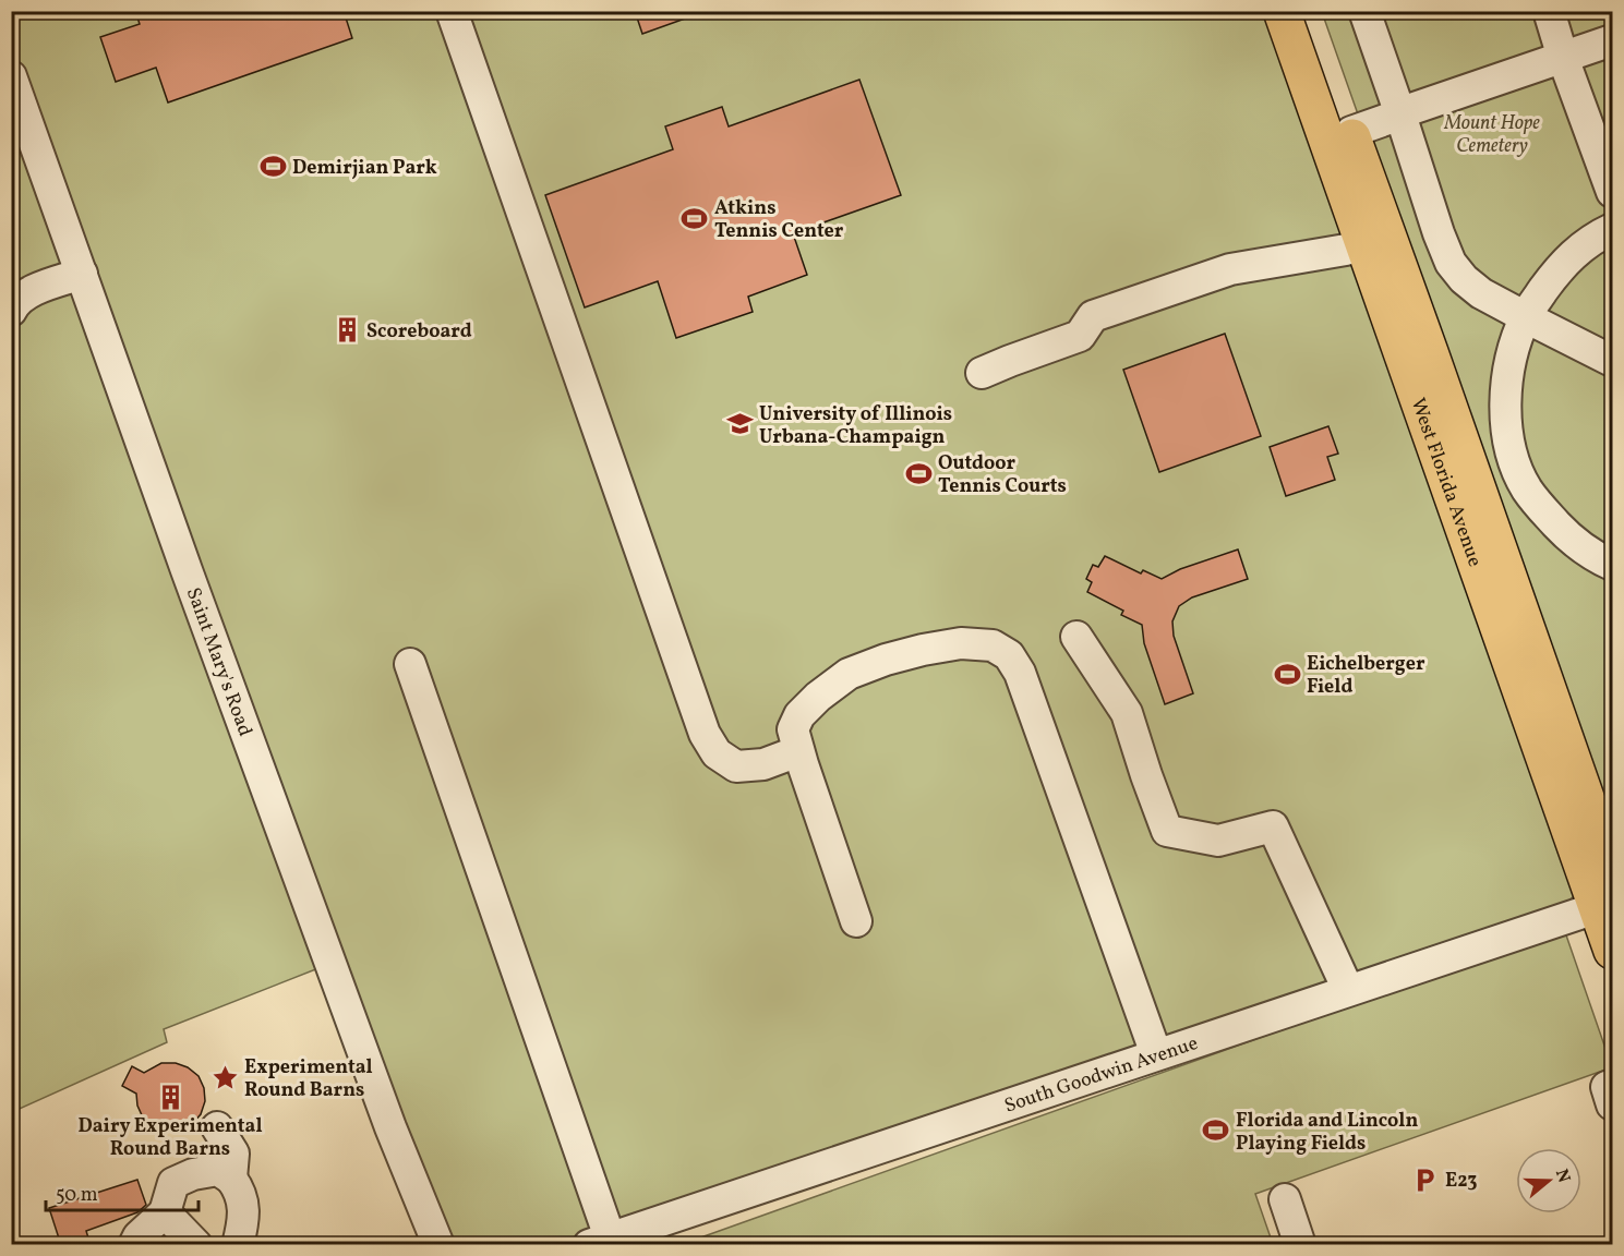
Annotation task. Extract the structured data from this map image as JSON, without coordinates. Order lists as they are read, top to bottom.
{
  "streets": {
    "main road": ["West Florida Avenue"],
    "street": ["Saint Mary's Road", "South Goodwin Avenue"]
  },
  "crossings": [
    ["West Florida Avenue", "South Goodwin Avenue"]
  ],
  "parks": ["Mount Hope Cemetery"],
  "places": {
    "sports": [
      "Demirjian Park",
      "Atkins Tennis Center",
      "Outdoor Tennis Courts",
      "Eichelberger Field",
      "Florida and Lincoln Playing Fields"
    ],
    "building": ["Scoreboard", "Dairy Experimental Round Barns"],
    "school or university": ["University of Illinois Urbana-Champaign"],
    "place": ["Experimental Round Barns"],
    "parking": ["E23"]
  },
  "scale_bar": "50 m",
  "north": "right"
}
